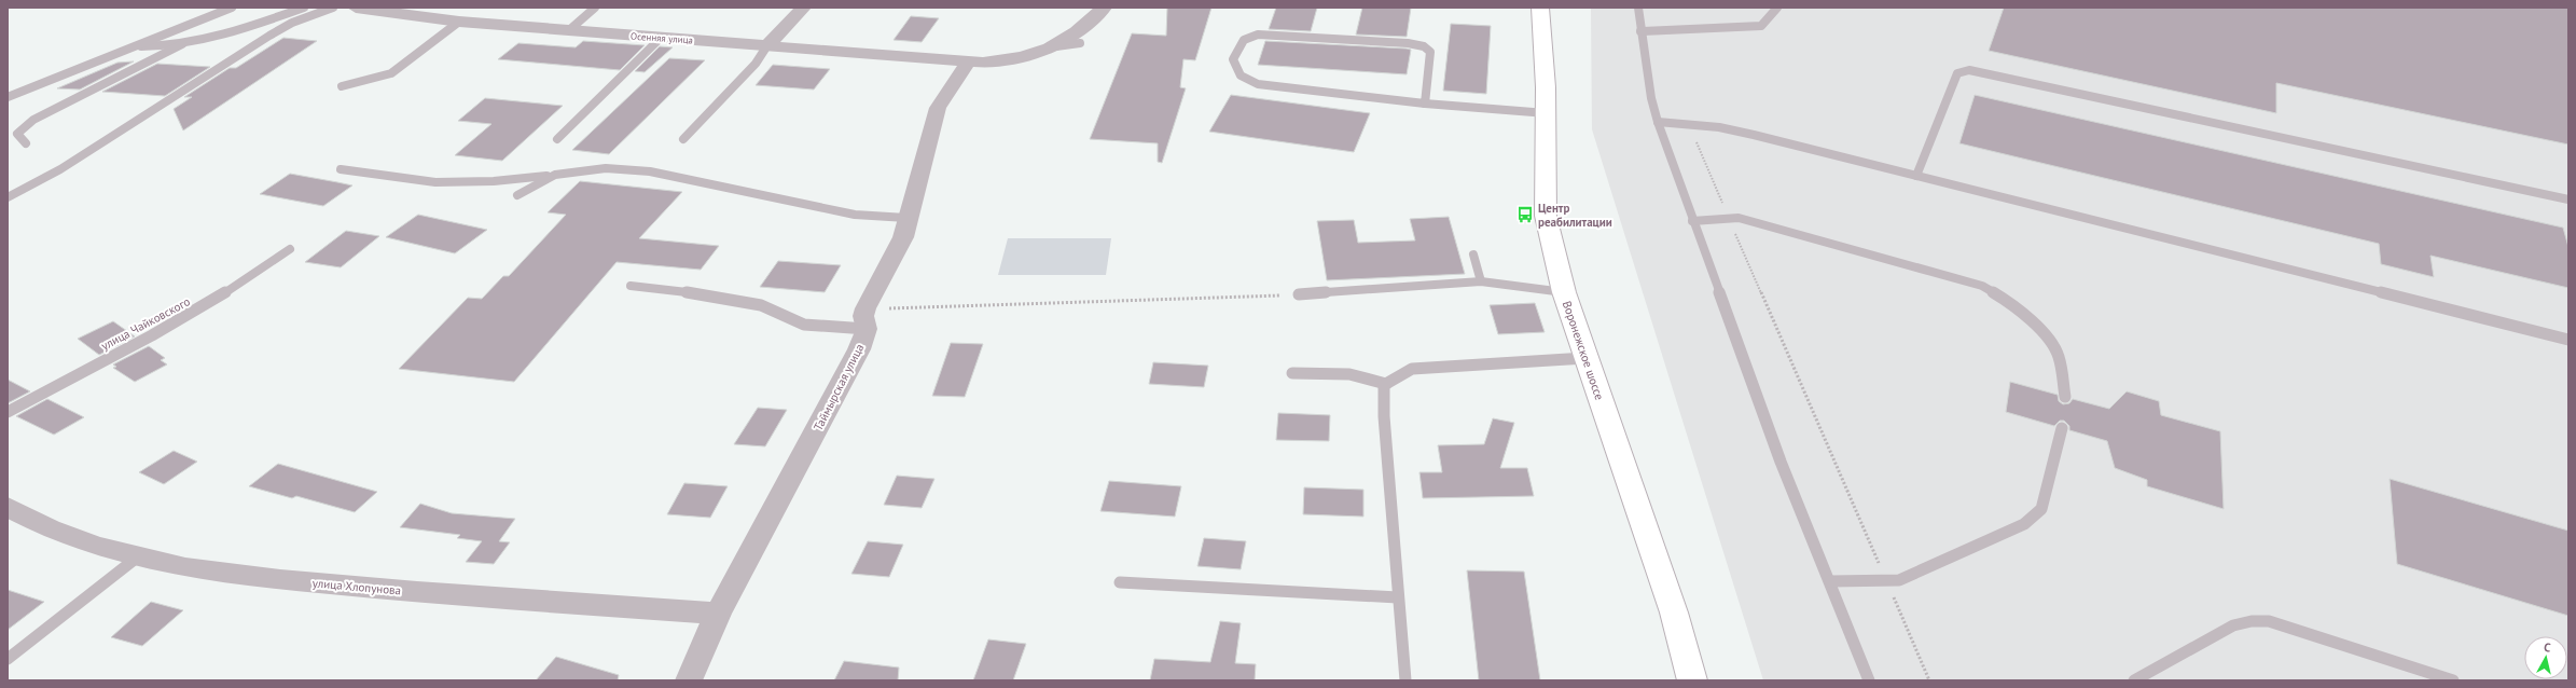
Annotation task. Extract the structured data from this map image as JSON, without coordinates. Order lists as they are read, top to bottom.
{
  "streets": {
    "main road": ["Воронежское шоссе"],
    "street": ["Осенняя улица", "Таймырская улица", "улица Хлопунова"],
    "lane": ["улица Чайковского"]
  },
  "crossings": [
    ["Осенняя улица", "Таймырская улица"],
    ["Таймырская улица", "улица Хлопунова"]
  ],
  "places": {
    "bus stop": ["Центр реабилитации"]
  },
  "north": "top"
}
